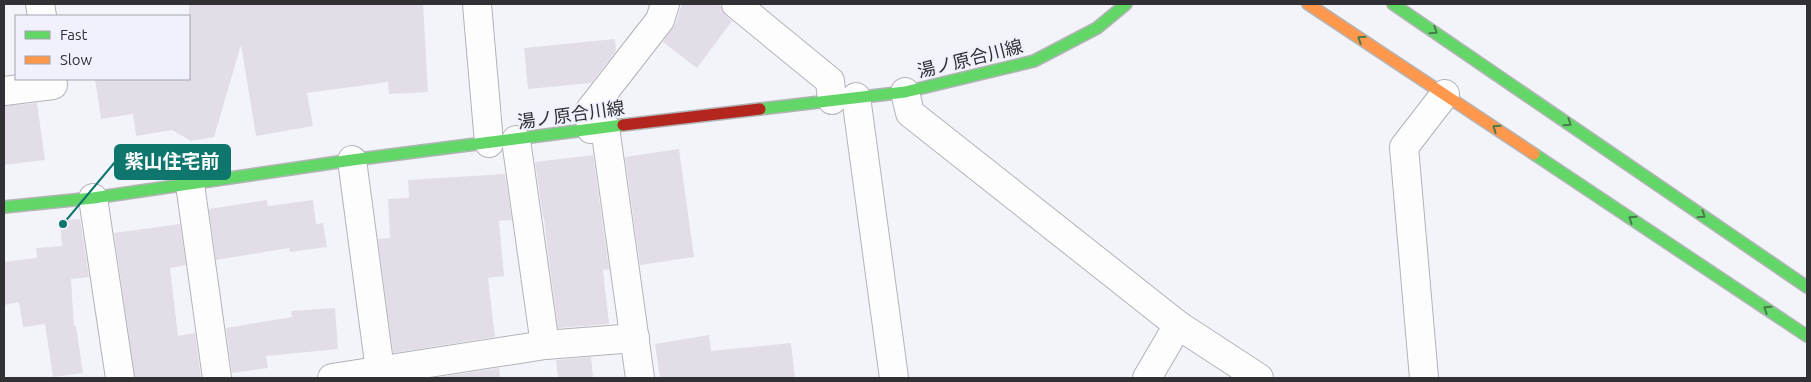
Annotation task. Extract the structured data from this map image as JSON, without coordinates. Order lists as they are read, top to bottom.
{
  "streets": {
    "main road": ["湯ノ原合川線"]
  },
  "places": ["紫山住宅前"],
  "legend": ["Fast", "Slow"]
}
